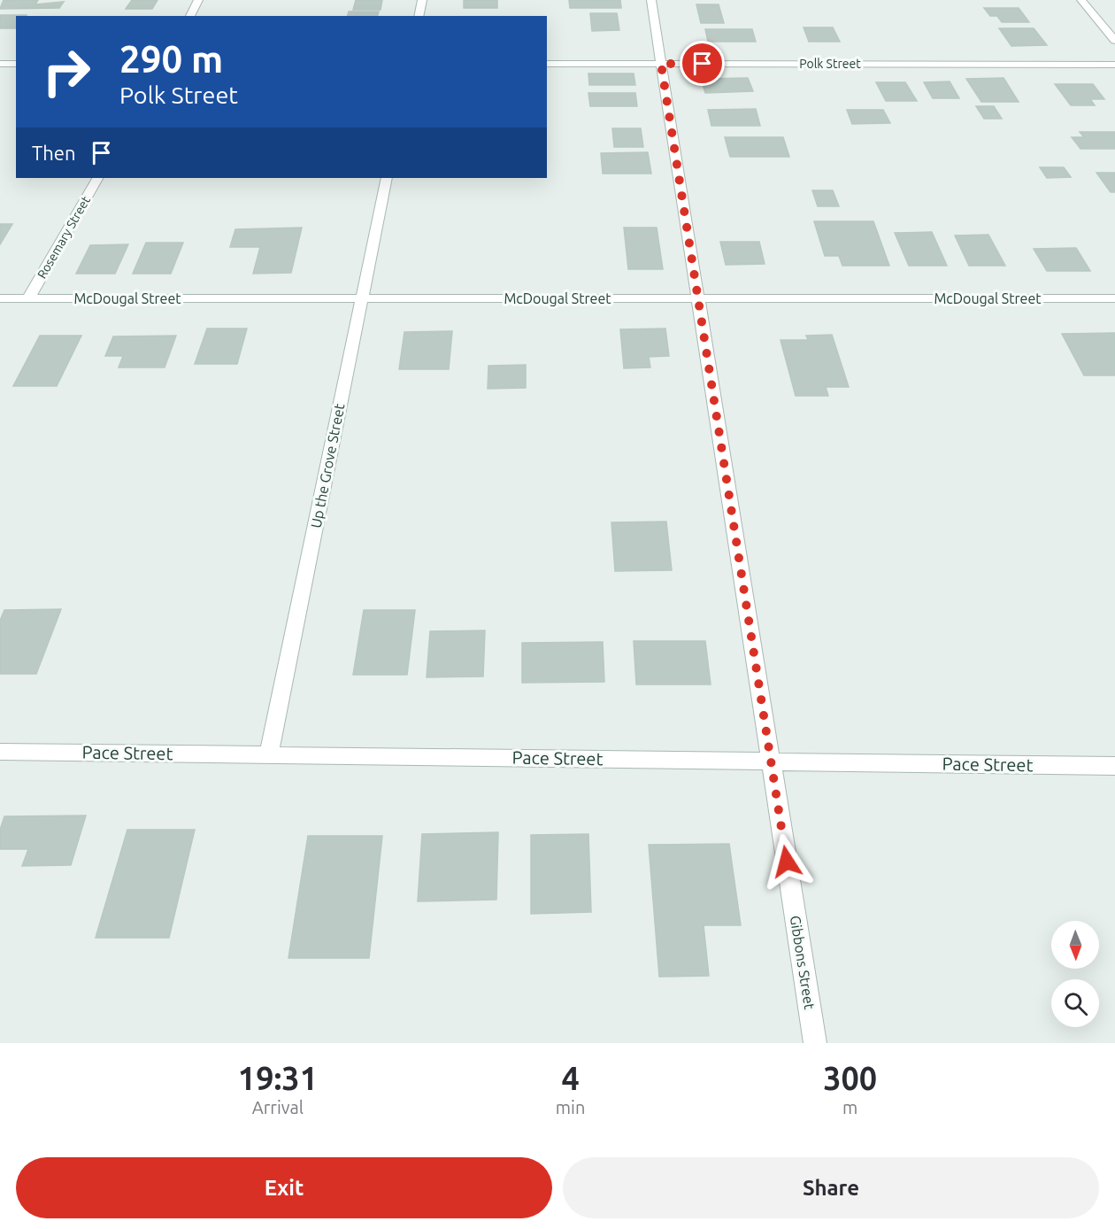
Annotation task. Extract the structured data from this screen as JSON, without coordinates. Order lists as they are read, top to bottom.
{
  "streets": {
    "street": [
      "Polk Street",
      "Rosemary Street",
      "McDougal Street",
      "Up the Grove Street",
      "Pace Street",
      "Gibbons Street"
    ]
  },
  "crossings": [
    ["Polk Street", "Gibbons Street"],
    ["Rosemary Street", "McDougal Street"],
    ["McDougal Street", "Up the Grove Street"],
    ["McDougal Street", "Gibbons Street"],
    ["Up the Grove Street", "Pace Street"],
    ["Pace Street", "Gibbons Street"]
  ],
  "north": "bottom",
  "page": {
    "turn": ["290 m", "Polk Street"],
    "then": "Then",
    "eta": [
      "19:31",
      "Arrival",
      "4",
      "min",
      "300",
      "m"
    ],
    "buttons": ["Exit", "Share"]
  }
}
